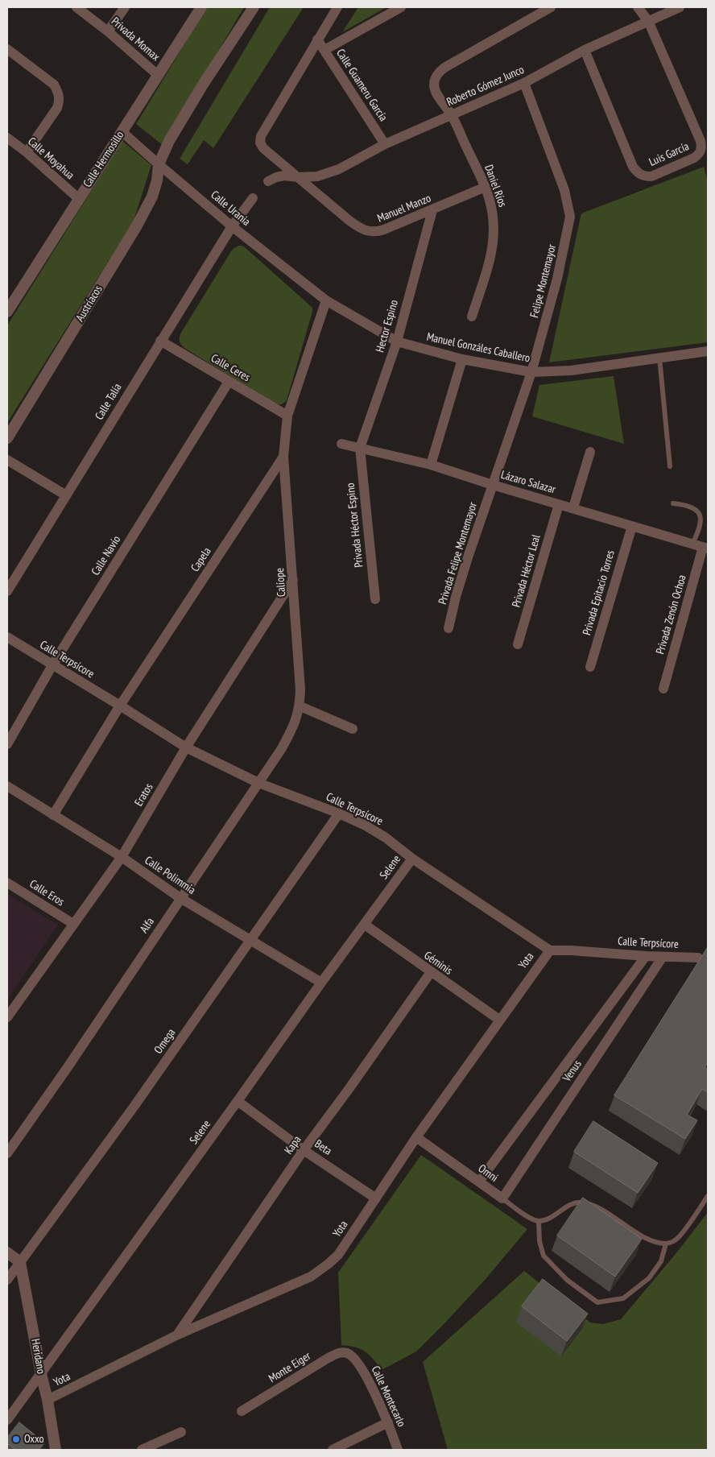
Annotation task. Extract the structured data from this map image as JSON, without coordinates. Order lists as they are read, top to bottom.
{
  "streets": {
    "street": [
      "Privada Momax",
      "Calle Guameru García",
      "Roberto Gómez Junco",
      "Luis García",
      "Calle Moyahua",
      "Calle Hermosillo",
      "Daniel Ríos",
      "Calle Urania",
      "Manuel Manzo",
      "Felipe Montemayor",
      "Austríacos",
      "Hector Espino",
      "Manuel Gonzáles Caballero",
      "Calle Ceres",
      "Calle Talía",
      "Lázaro Salazar",
      "Privada Héctor Espino",
      "Privada Felipe Montemayor",
      "Calle Navío",
      "Capela",
      "Privada Héctor Leal",
      "Calíope",
      "Privada Epitacio Torres",
      "Privada Zenón Ochoa",
      "Calle Terpsícore",
      "Eratos",
      "Selene",
      "Calle Polimmia",
      "Calle Eros",
      "Alfa",
      "Yota",
      "Géminis",
      "Omega",
      "Venus",
      "Kapa",
      "Beta",
      "Omni",
      "Heridano",
      "Monte Eiger",
      "Calle Montecarlo"
    ]
  },
  "crossings": [
    ["Privada Momax", "Calle Hermosillo"],
    ["Calle Guameru García", "Roberto Gómez Junco"],
    ["Roberto Gómez Junco", "Luis García"],
    ["Roberto Gómez Junco", "Daniel Ríos"],
    ["Roberto Gómez Junco", "Manuel Manzo"],
    ["Roberto Gómez Junco", "Felipe Montemayor"],
    ["Calle Moyahua", "Calle Hermosillo"],
    ["Calle Hermosillo", "Calle Urania"],
    ["Daniel Ríos", "Manuel Manzo"],
    ["Calle Urania", "Austríacos"],
    ["Calle Urania", "Manuel Gonzáles Caballero"],
    ["Calle Urania", "Calle Talía"],
    ["Calle Urania", "Capela"],
    ["Manuel Manzo", "Hector Espino"],
    ["Felipe Montemayor", "Manuel Gonzáles Caballero"],
    ["Felipe Montemayor", "Lázaro Salazar"],
    ["Felipe Montemayor", "Privada Felipe Montemayor"],
    ["Hector Espino", "Manuel Gonzáles Caballero"],
    ["Hector Espino", "Lázaro Salazar"],
    ["Hector Espino", "Privada Héctor Espino"],
    ["Manuel Gonzáles Caballero", "Capela"],
    ["Calle Ceres", "Calle Talía"],
    ["Calle Ceres", "Calle Navío"],
    ["Calle Ceres", "Capela"],
    ["Lázaro Salazar", "Privada Héctor Espino"],
    ["Lázaro Salazar", "Privada Felipe Montemayor"],
    ["Lázaro Salazar", "Privada Héctor Leal"],
    ["Lázaro Salazar", "Privada Epitacio Torres"],
    ["Lázaro Salazar", "Privada Zenón Ochoa"],
    ["Calle Navío", "Calle Terpsícore"],
    ["Capela", "Calíope"],
    ["Capela", "Calle Terpsícore"],
    ["Capela", "Calle Polimmia"],
    ["Calíope", "Eratos"],
    ["Calíope", "Alfa"],
    ["Calle Terpsícore", "Eratos"],
    ["Calle Terpsícore", "Selene"],
    ["Calle Terpsícore", "Alfa"],
    ["Calle Terpsícore", "Yota"],
    ["Calle Terpsícore", "Omega"],
    ["Calle Terpsícore", "Venus"],
    ["Eratos", "Calle Polimmia"],
    ["Eratos", "Calle Eros"],
    ["Selene", "Calle Polimmia"],
    ["Selene", "Géminis"],
    ["Selene", "Beta"],
    ["Selene", "Heridano"],
    ["Calle Polimmia", "Alfa"],
    ["Calle Polimmia", "Omega"],
    ["Yota", "Géminis"],
    ["Yota", "Kapa"],
    ["Yota", "Beta"],
    ["Yota", "Omni"],
    ["Yota", "Heridano"],
    ["Géminis", "Kapa"],
    ["Omega", "Heridano"],
    ["Venus", "Omni"],
    ["Kapa", "Beta"],
    ["Monte Eiger", "Calle Montecarlo"]
  ],
  "places": ["Oxxo"]
}
